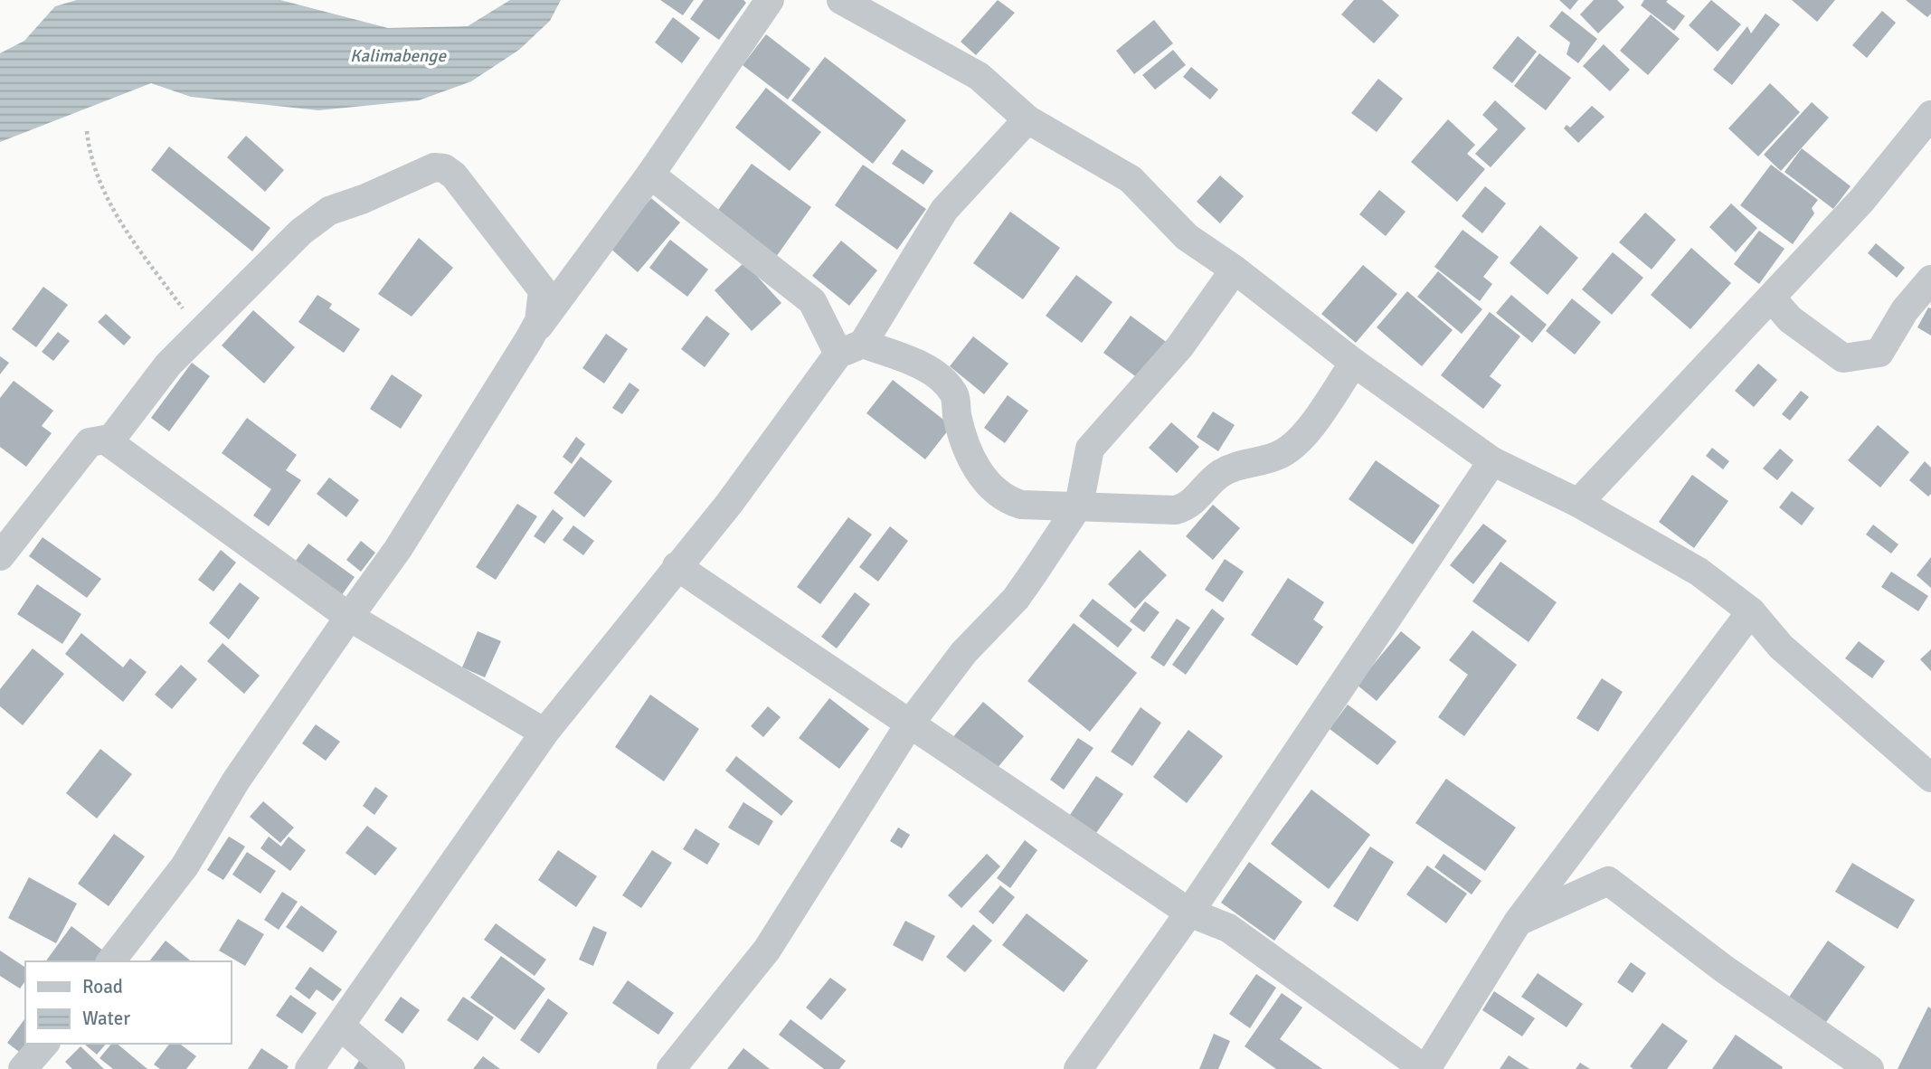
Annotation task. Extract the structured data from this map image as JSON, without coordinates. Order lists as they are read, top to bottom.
{
  "water": ["Kalimabenge"],
  "legend": ["Road", "Water"]
}
